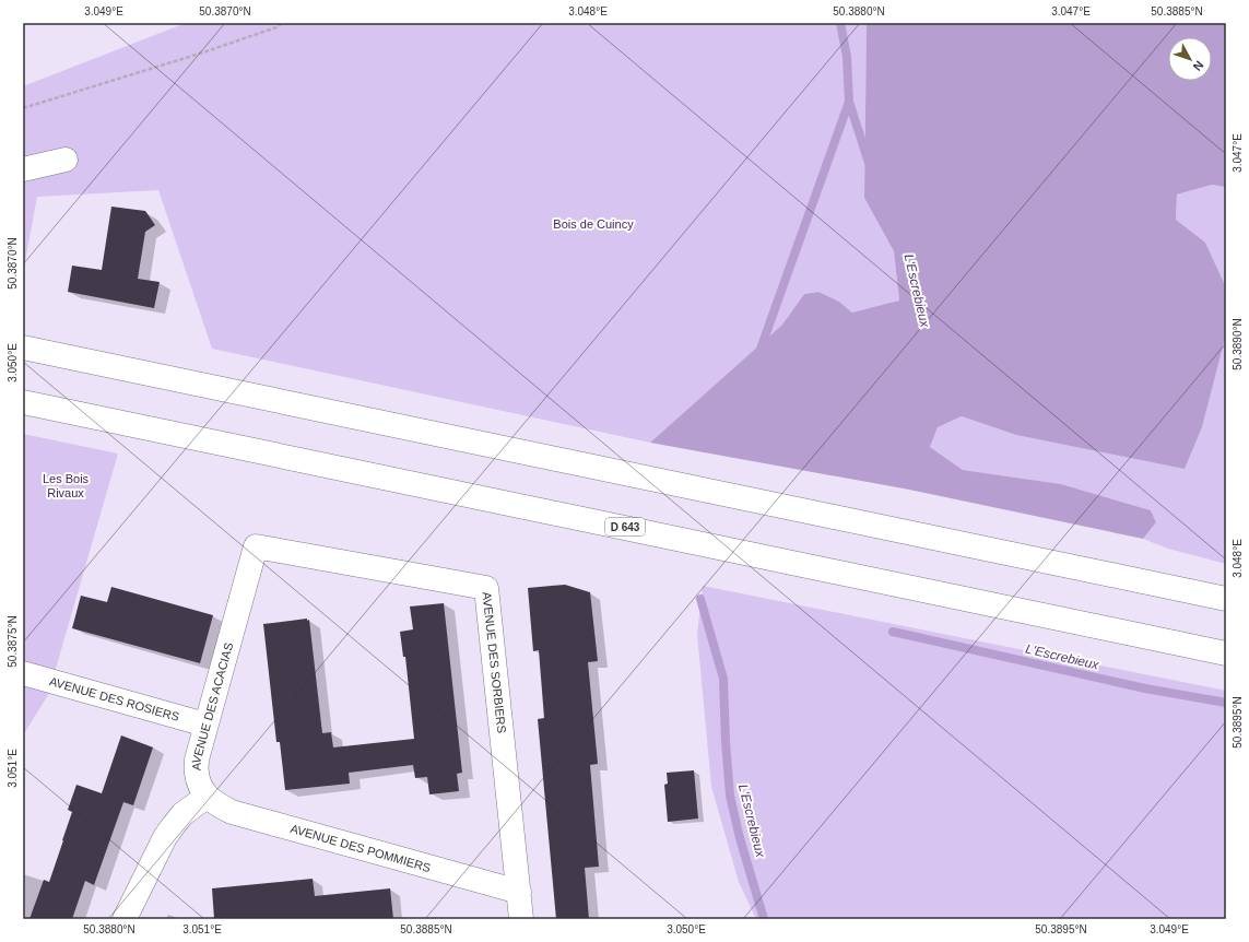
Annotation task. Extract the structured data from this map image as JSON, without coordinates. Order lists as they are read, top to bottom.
{
  "streets": {
    "main road": [
      "D 643",
      "AVENUE DES SORBIERS",
      "AVENUE DES ROSIERS",
      "AVENUE DES ACACIAS",
      "AVENUE DES POMMIERS"
    ]
  },
  "crossings": [
    ["AVENUE DES SORBIERS", "AVENUE DES ACACIAS"],
    ["AVENUE DES SORBIERS", "AVENUE DES POMMIERS"],
    ["AVENUE DES ROSIERS", "AVENUE DES ACACIAS"],
    ["AVENUE DES ACACIAS", "AVENUE DES POMMIERS"]
  ],
  "water": ["L'Escrebieux"],
  "parks": ["Bois de Cuincy", "Les Bois Rivaux"],
  "north": "bottom right",
  "coordinates": [
    "3.049°E",
    "50.3870°N",
    "3.048°E",
    "50.3880°N",
    "3.047°E",
    "50.3885°N",
    "50.3890°N",
    "3.050°E",
    "50.3875°N",
    "50.3895°N",
    "3.051°E"
  ]
}
